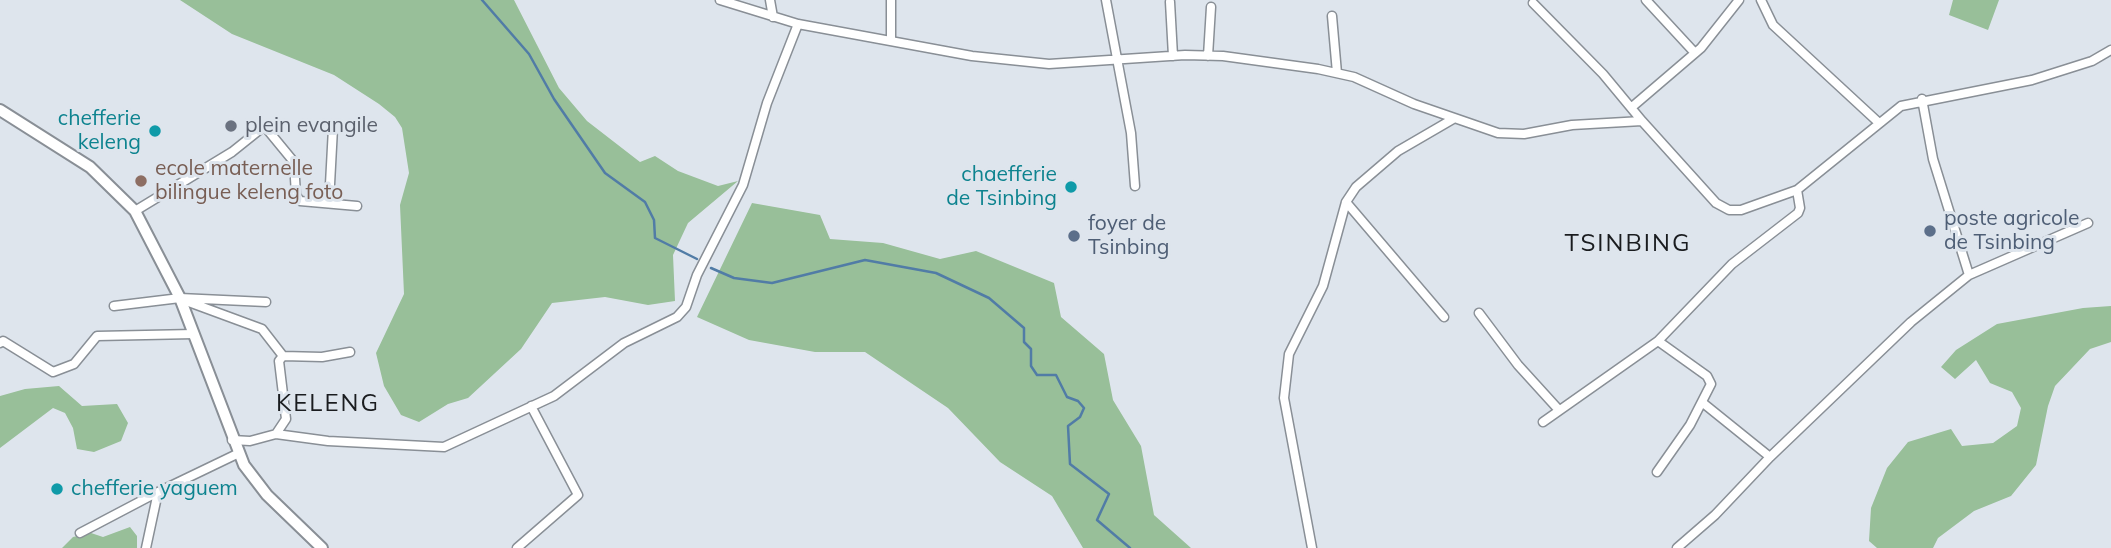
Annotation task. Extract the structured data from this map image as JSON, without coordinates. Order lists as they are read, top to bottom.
{
  "districts": ["TSINBING", "KELENG"],
  "places": [
    "plein evangile",
    "chefferie keleng",
    "ecole maternelle bilingue keleng foto",
    "chaefferie de Tsinbing",
    "poste agricole de Tsinbing",
    "foyer de Tsinbing",
    "chefferie yaguem"
  ]
}
